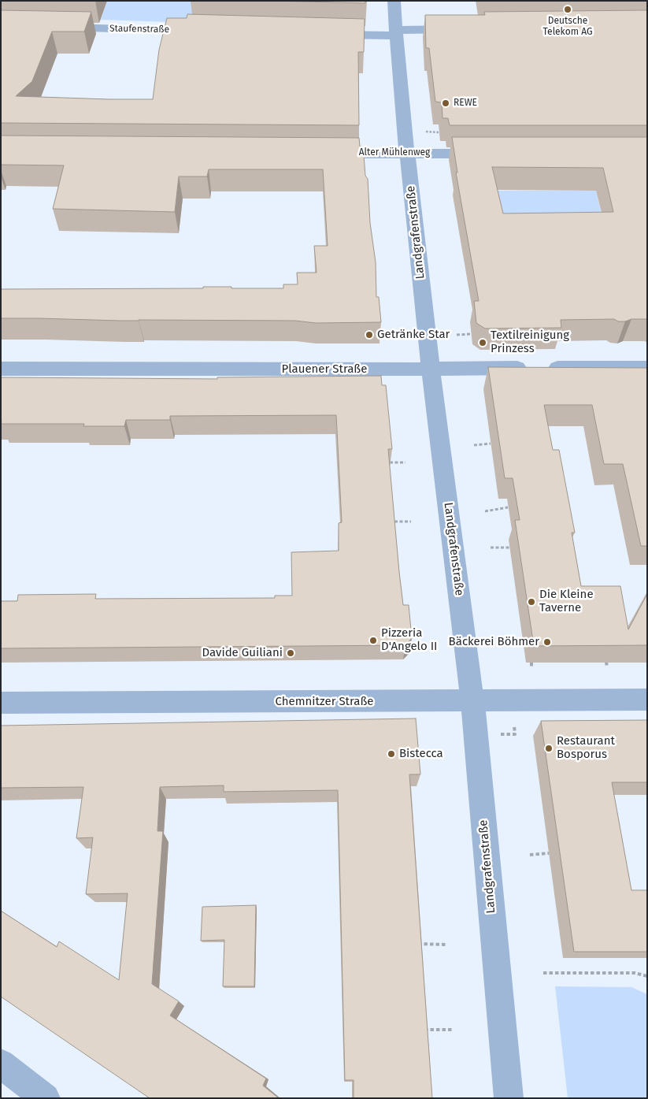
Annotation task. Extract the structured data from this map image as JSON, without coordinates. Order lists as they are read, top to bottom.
{
  "streets": {
    "street": [
      "Staufenstraße",
      "Alter Mühlenweg",
      "Landgrafenstraße",
      "Plauener Straße",
      "Chemnitzer Straße"
    ]
  },
  "crossings": [
    ["Alter Mühlenweg", "Landgrafenstraße"],
    ["Landgrafenstraße", "Plauener Straße"],
    ["Landgrafenstraße", "Chemnitzer Straße"]
  ],
  "places": [
    "Deutsche Telekom AG",
    "REWE",
    "Getränke Star",
    "Textilreinigung Prinzess",
    "Die Kleine Taverne",
    "Pizzeria D'Angelo II",
    "Bäckerei Böhmer",
    "Davide Guiliani",
    "Restaurant Bosporus",
    "Bistecca"
  ]
}
